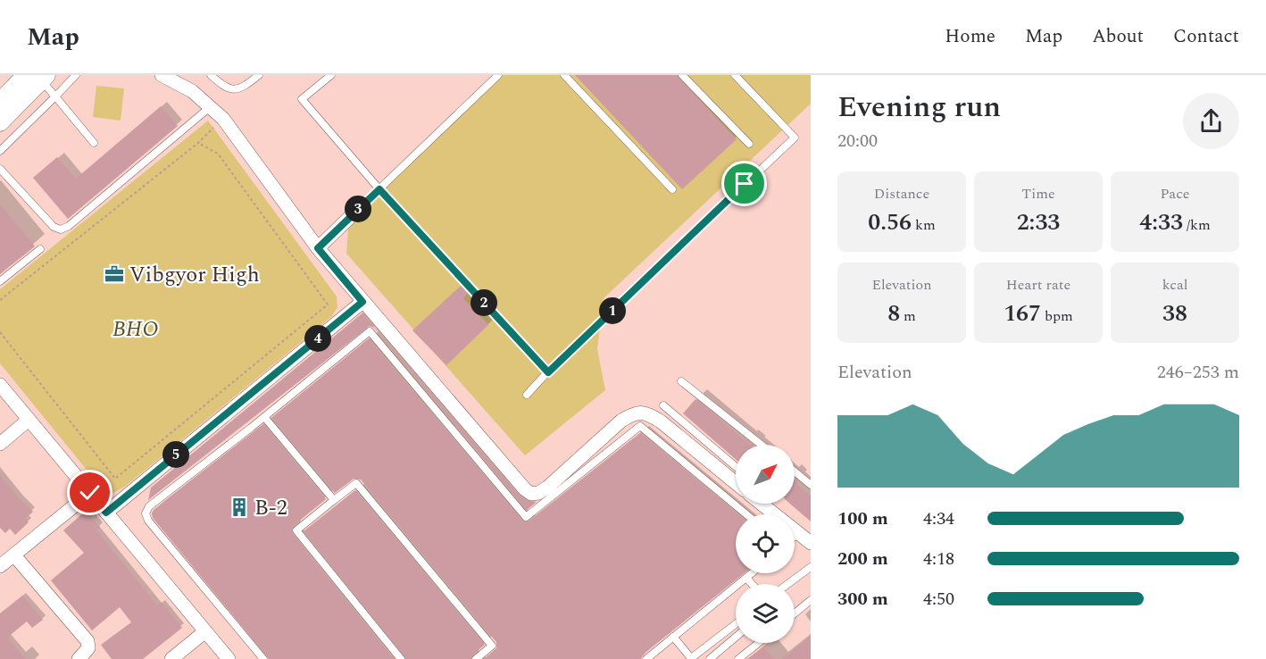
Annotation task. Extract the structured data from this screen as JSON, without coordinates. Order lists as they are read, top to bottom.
{
  "parks": ["BHO"],
  "places": {
    "office": ["Vibgyor High"],
    "building": ["B-2"]
  },
  "north": "top right",
  "page": {
    "header": "Map",
    "nav": [
      "Home",
      "Map",
      "About",
      "Contact"
    ],
    "heading": ["Evening run", "20:00"],
    "stats": [
      ["Distance", "0.56 km"],
      ["Time", "2:33"],
      ["Pace", "4:33 /km"],
      ["Elevation", "8 m"],
      ["Heart rate", "167 bpm"],
      ["kcal", "38"]
    ],
    "pins": [
      "3",
      "2",
      "1",
      "4",
      "5"
    ],
    "chart": ["Elevation", "246–253 m"],
    "list": [
      {
        "name": "100 m",
        "note": "4:34"
      },
      {
        "name": "200 m",
        "note": "4:18"
      },
      {
        "name": "300 m",
        "note": "4:50"
      }
    ]
  }
}
